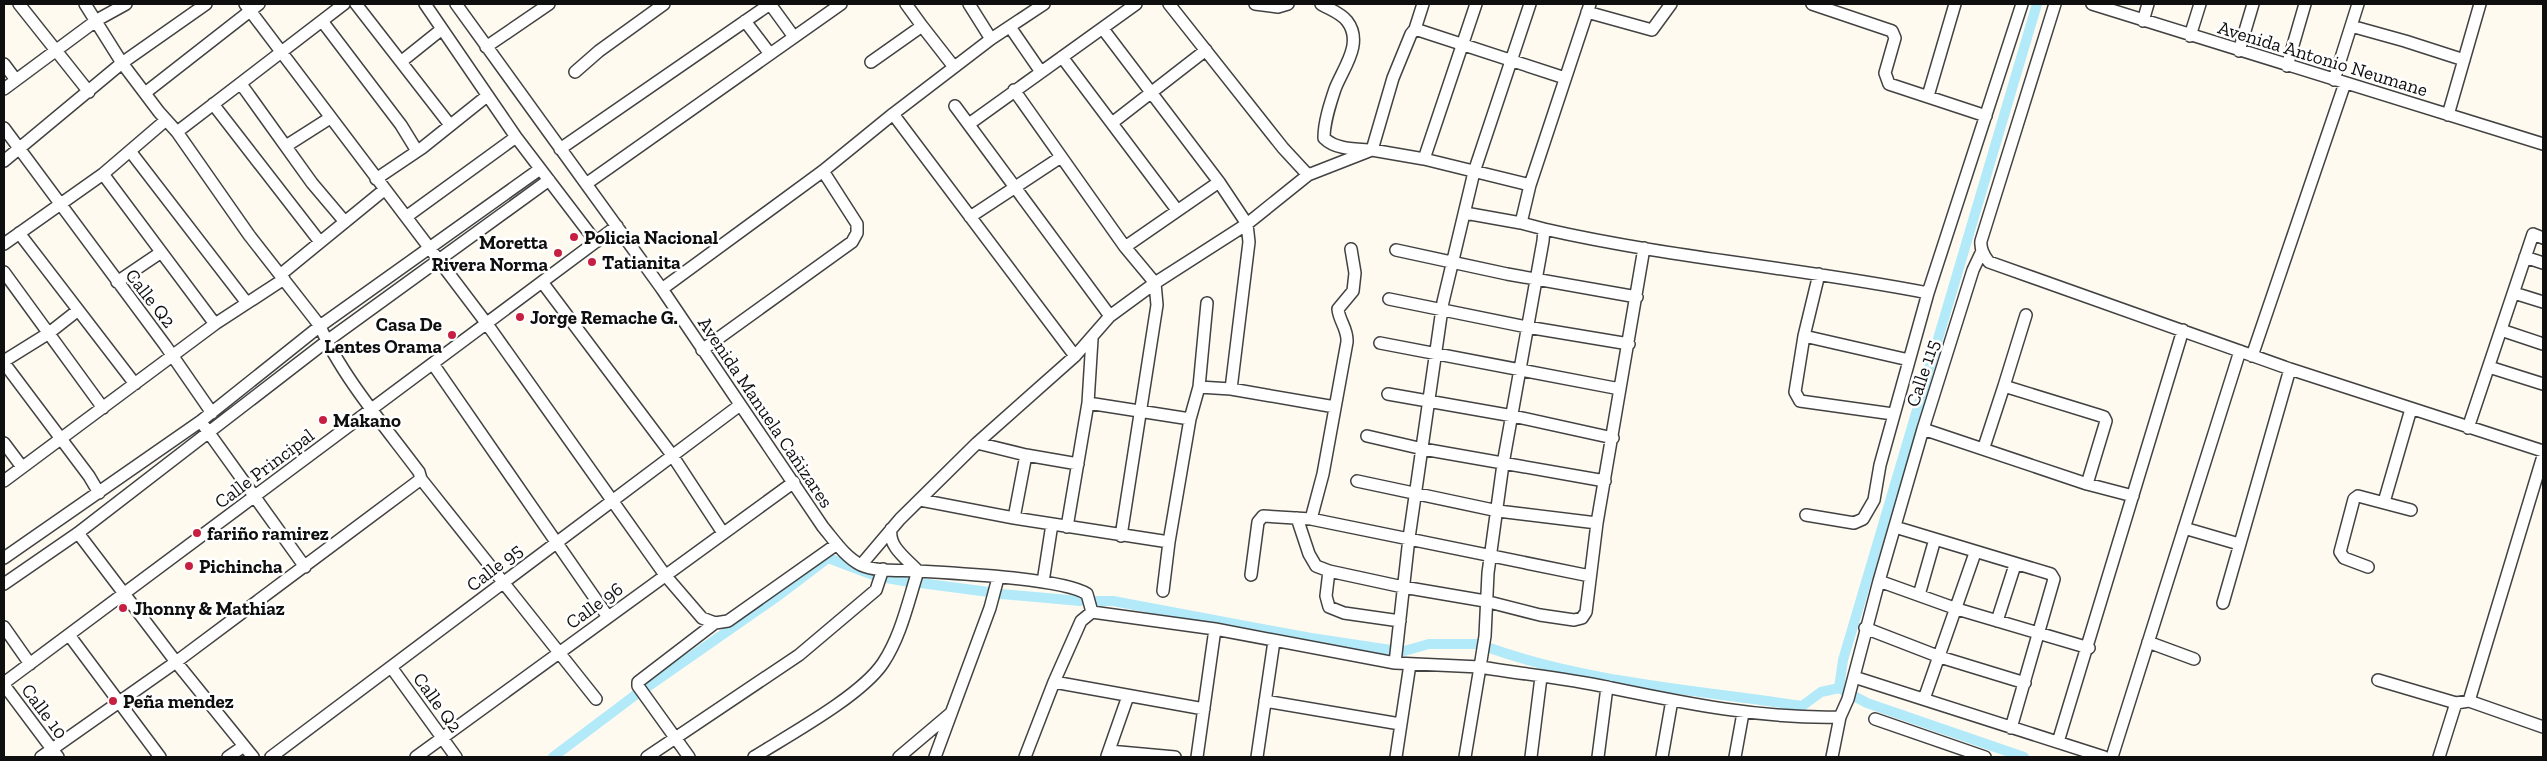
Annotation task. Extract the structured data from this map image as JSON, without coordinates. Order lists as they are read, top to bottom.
{
  "streets": {
    "street": [
      "Avenida Antonio Neumane",
      "Calle Q2",
      "Calle 115",
      "Avenida Manuela Cañizares",
      "Calle Principal",
      "Calle 95",
      "Calle 96",
      "Calle 10"
    ]
  },
  "crossings": [
    ["Calle Q2", "Calle 95"],
    ["Calle Q2", "Calle 96"],
    ["Avenida Manuela Cañizares", "Calle Principal"],
    ["Avenida Manuela Cañizares", "Calle 95"],
    ["Avenida Manuela Cañizares", "Calle 96"],
    ["Calle Principal", "Calle 10"]
  ],
  "places": [
    "Policia Nacional",
    "Moretta Rivera Norma",
    "Tatianita",
    "Jorge Remache G.",
    "Casa De Lentes Orama",
    "Makano",
    "fariño ramirez",
    "Pichincha",
    "Jhonny & Mathiaz",
    "Peña mendez"
  ]
}
